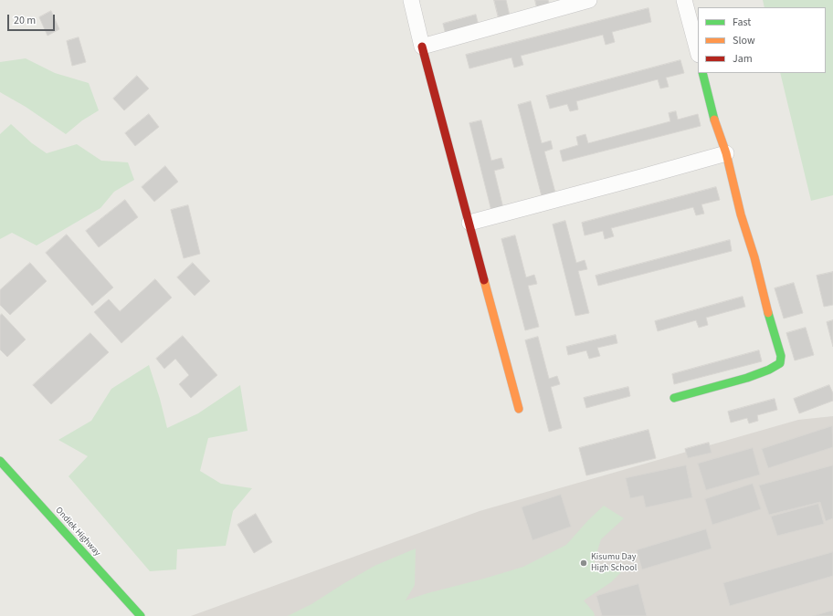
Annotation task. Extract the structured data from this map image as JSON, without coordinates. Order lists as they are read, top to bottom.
{
  "streets": {
    "street": ["Ondiek Highway"]
  },
  "places": ["Kisumu Day High School"],
  "legend": ["Fast", "Slow", "Jam"],
  "scale_bar": "20 m"
}
